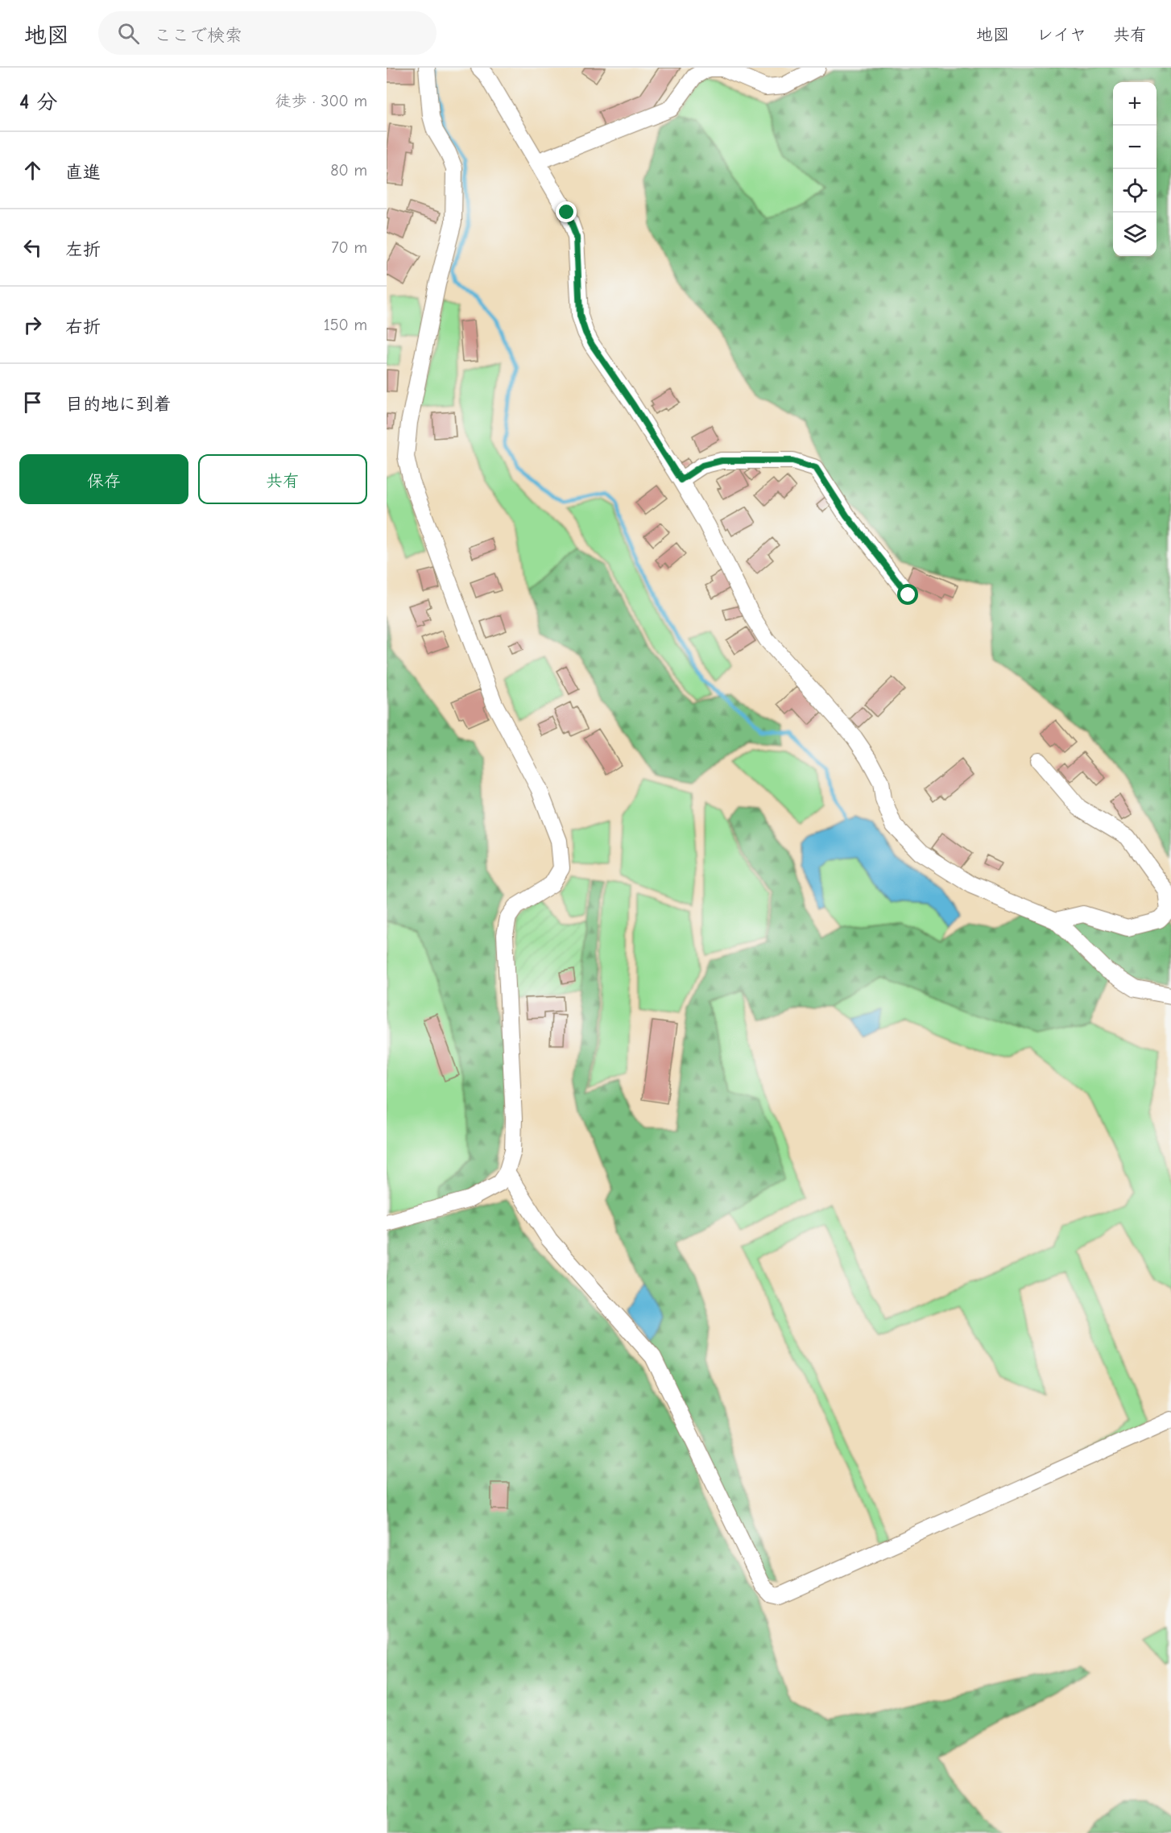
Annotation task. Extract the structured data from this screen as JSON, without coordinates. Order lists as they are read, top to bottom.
{
  "page": {
    "header": "地図",
    "search": "ここで検索",
    "nav": ["地図", "レイヤ", "共有"],
    "heading": ["4 分", "徒歩 · 300 m"],
    "map_buttons": ["+", "−"],
    "list": [
      ["直進", "80 m"],
      ["左折", "70 m"],
      ["右折", "150 m"],
      "目的地に到着"
    ],
    "buttons": ["保存", "共有"]
  }
}
